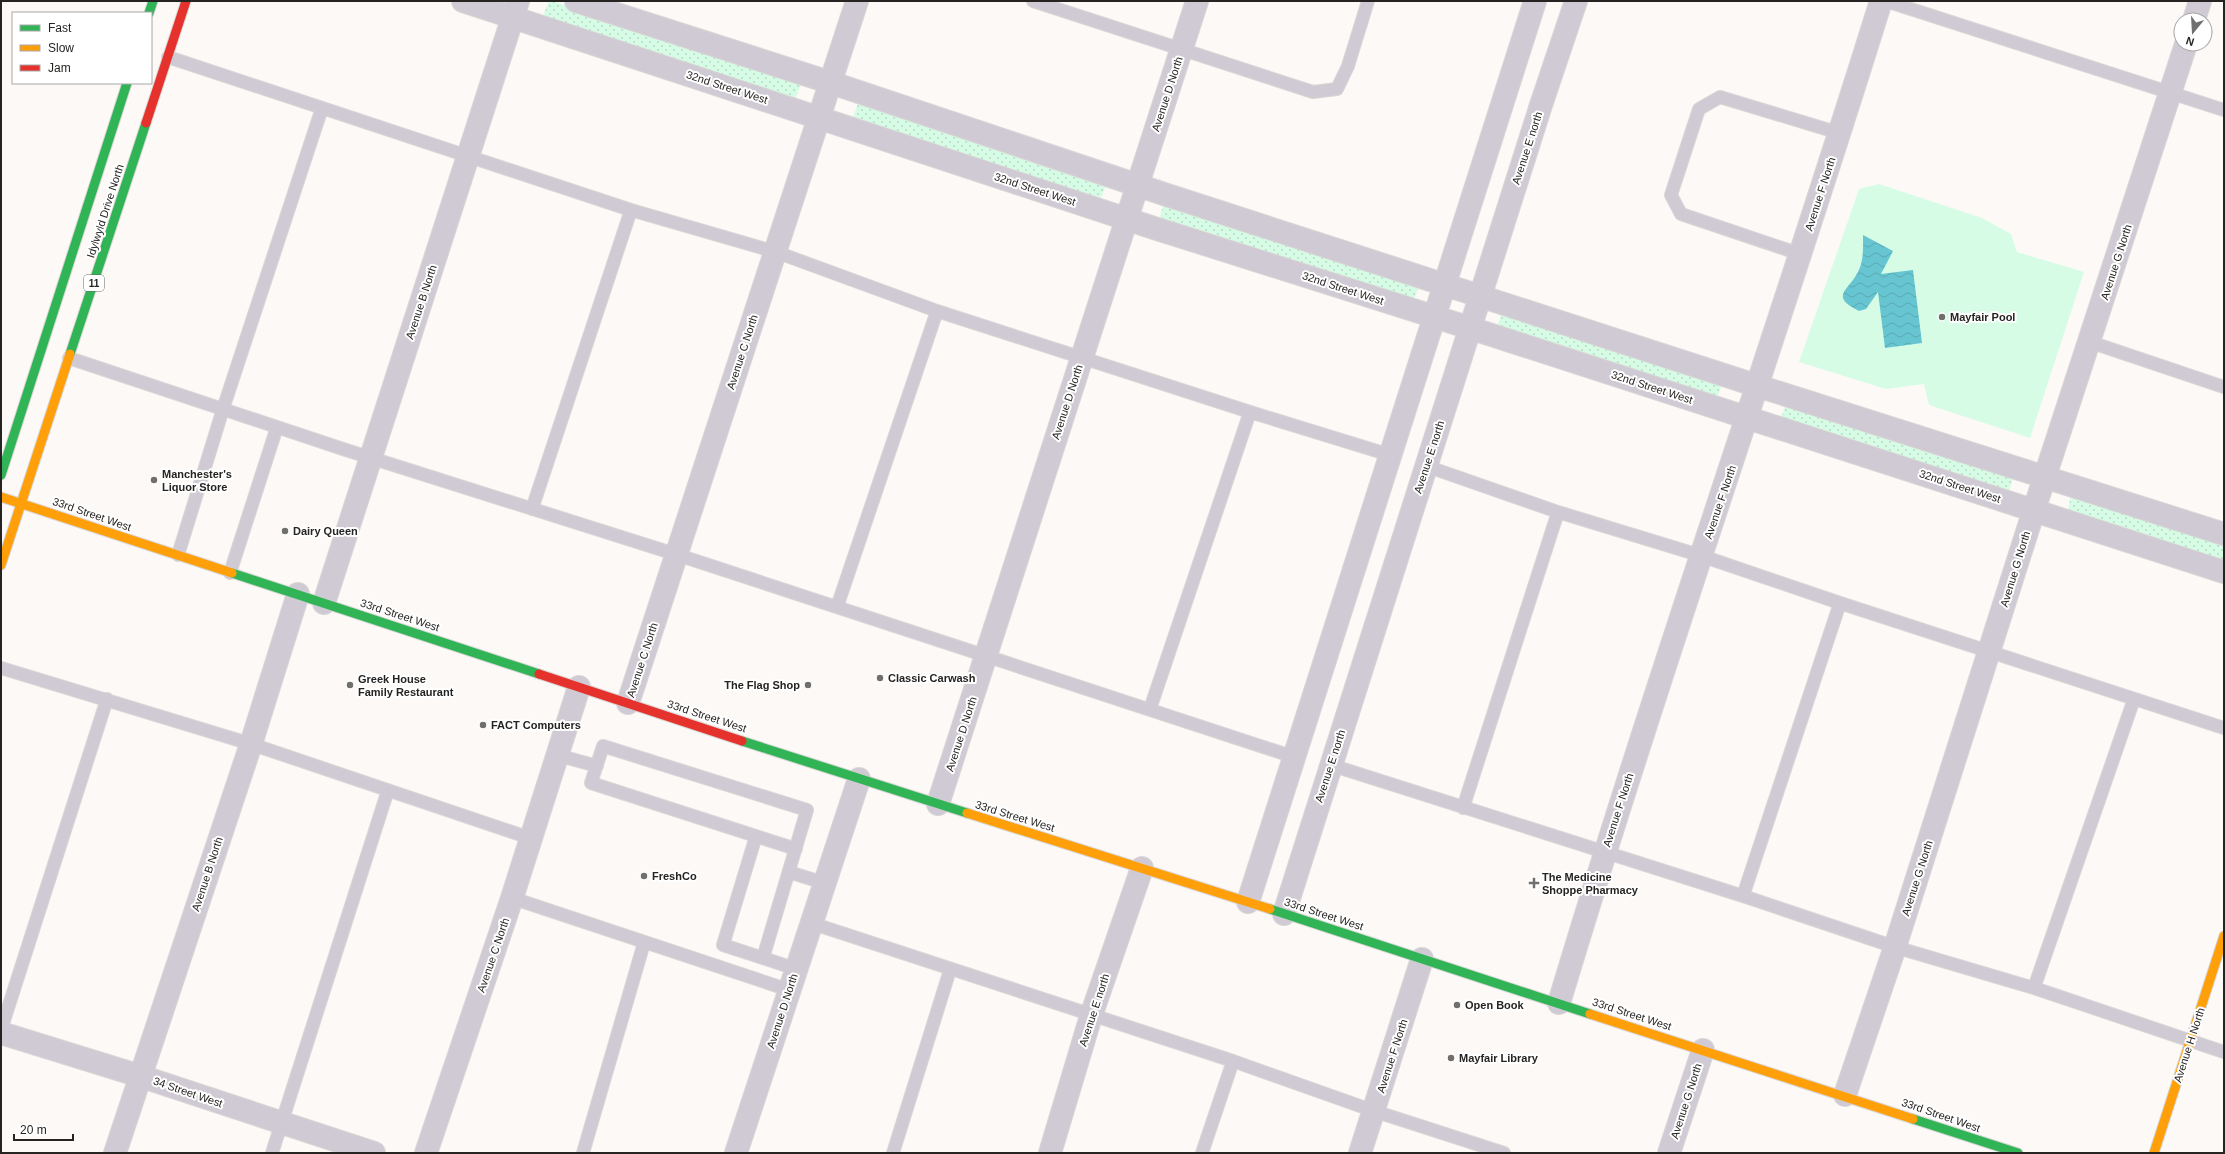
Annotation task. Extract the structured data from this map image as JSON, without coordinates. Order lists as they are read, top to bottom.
{
  "streets": {
    "main road": [
      "Idylwyld Drive North",
      "11",
      "33rd Street West",
      "Avenue H North"
    ],
    "street": [
      "32nd Street West",
      "Avenue D North",
      "Avenue E north",
      "Avenue F North",
      "Avenue G North",
      "Avenue B North",
      "Avenue C North",
      "34 Street West"
    ]
  },
  "crossings": [
    ["32nd Street West", "Avenue D North"],
    ["32nd Street West", "Avenue E north"],
    ["32nd Street West", "Avenue F North"],
    ["32nd Street West", "Avenue G North"],
    ["32nd Street West", "Avenue B North"],
    ["32nd Street West", "Avenue C North"],
    ["Avenue D North", "33rd Street West"],
    ["Avenue E north", "33rd Street West"],
    ["Avenue F North", "33rd Street West"],
    ["Idylwyld Drive North", "33rd Street West"],
    ["Avenue G North", "33rd Street West"],
    ["Avenue B North", "33rd Street West"],
    ["Avenue B North", "34 Street West"],
    ["Avenue C North", "33rd Street West"]
  ],
  "places": {
    "other": [
      "Mayfair Pool",
      "Manchester's Liquor Store",
      "Dairy Queen",
      "Classic Carwash",
      "Greek House Family Restaurant",
      "The Flag Shop",
      "FACT Computers",
      "FreshCo",
      "Open Book",
      "Mayfair Library"
    ],
    "health": ["The Medicine Shoppe Pharmacy"]
  },
  "legend": ["Fast", "Slow", "Jam"],
  "scale_bar": "20 m",
  "north": "bottom"
}
